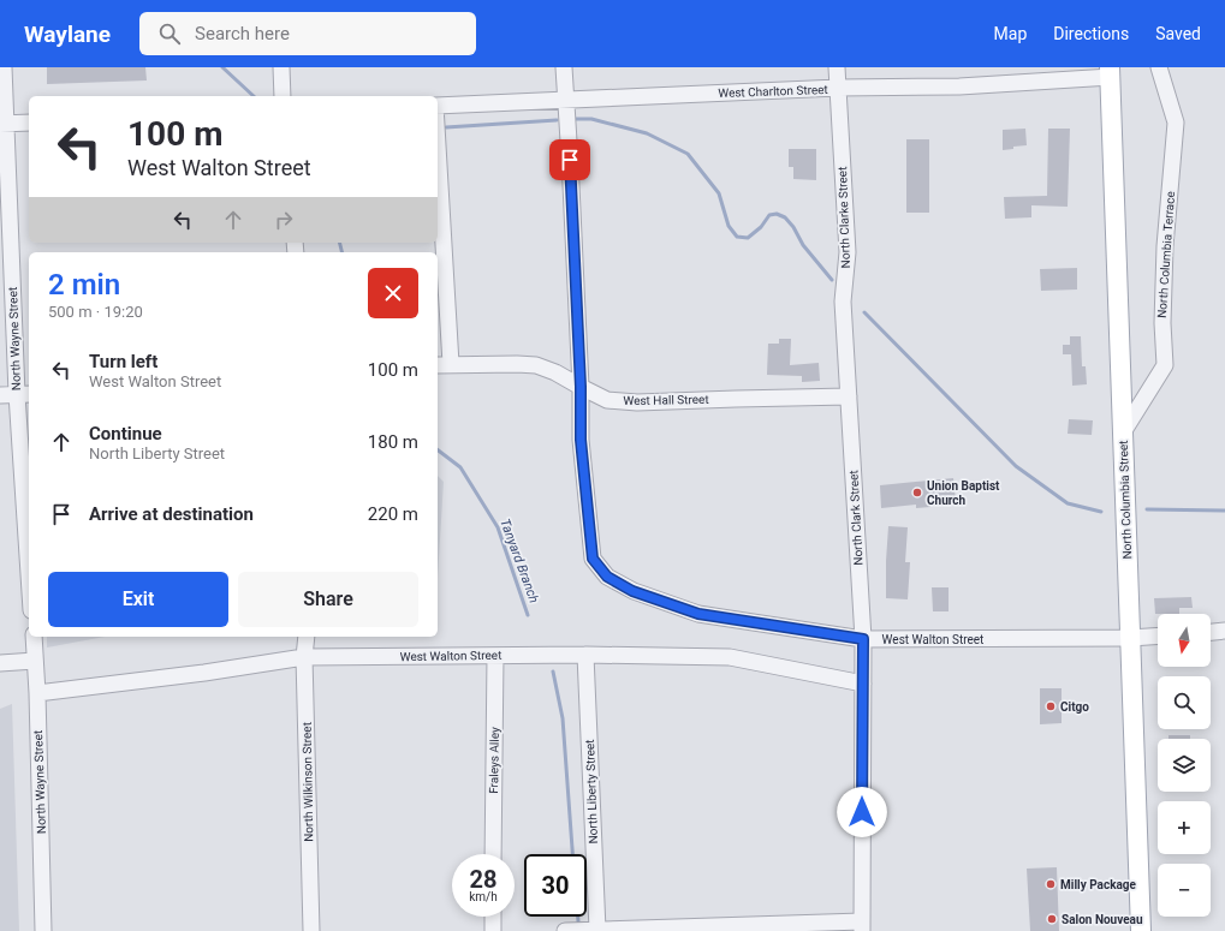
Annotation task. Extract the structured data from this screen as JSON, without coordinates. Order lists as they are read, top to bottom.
{
  "streets": {
    "main road": ["North Columbia Street"],
    "street": [
      "West Charlton Street",
      "North Clarke Street",
      "North Columbia Terrace",
      "North Wayne Street",
      "West Hall Street",
      "North Clark Street",
      "West Walton Street",
      "Fraleys Alley",
      "North Wilkinson Street",
      "North Liberty Street"
    ]
  },
  "crossings": [
    ["West Charlton Street", "North Clarke Street"],
    ["West Charlton Street", "North Columbia Street"],
    ["North Clarke Street", "West Hall Street"],
    ["North Clarke Street", "North Clark Street"],
    ["North Columbia Terrace", "North Columbia Street"],
    ["North Wayne Street", "West Walton Street"],
    ["West Hall Street", "North Clark Street"],
    ["West Hall Street", "West Walton Street"],
    ["North Columbia Street", "West Walton Street"],
    ["North Clark Street", "West Walton Street"],
    ["West Walton Street", "Fraleys Alley"],
    ["West Walton Street", "North Wilkinson Street"],
    ["West Walton Street", "North Liberty Street"]
  ],
  "water": ["Tanyard Branch"],
  "places": [
    "Union Baptist Church",
    "Citgo",
    "Milly Package",
    "Salon Nouveau"
  ],
  "north": "bottom",
  "page": {
    "header": "Waylane",
    "search": "Search here",
    "nav": ["Map", "Directions", "Saved"],
    "turn": ["100 m", "West Walton Street"],
    "heading": ["2 min", "500 m · 19:20"],
    "list": [
      {
        "name": "Turn left",
        "note": "West Walton Street",
        "value": "100 m"
      },
      {
        "name": "Continue",
        "note": "North Liberty Street",
        "value": "180 m"
      },
      {
        "name": "Arrive at destination",
        "value": "220 m"
      }
    ],
    "buttons": ["Exit", "Share"],
    "map_buttons": ["+", "−"],
    "speed": "28 km/h",
    "limit": "30"
  }
}
